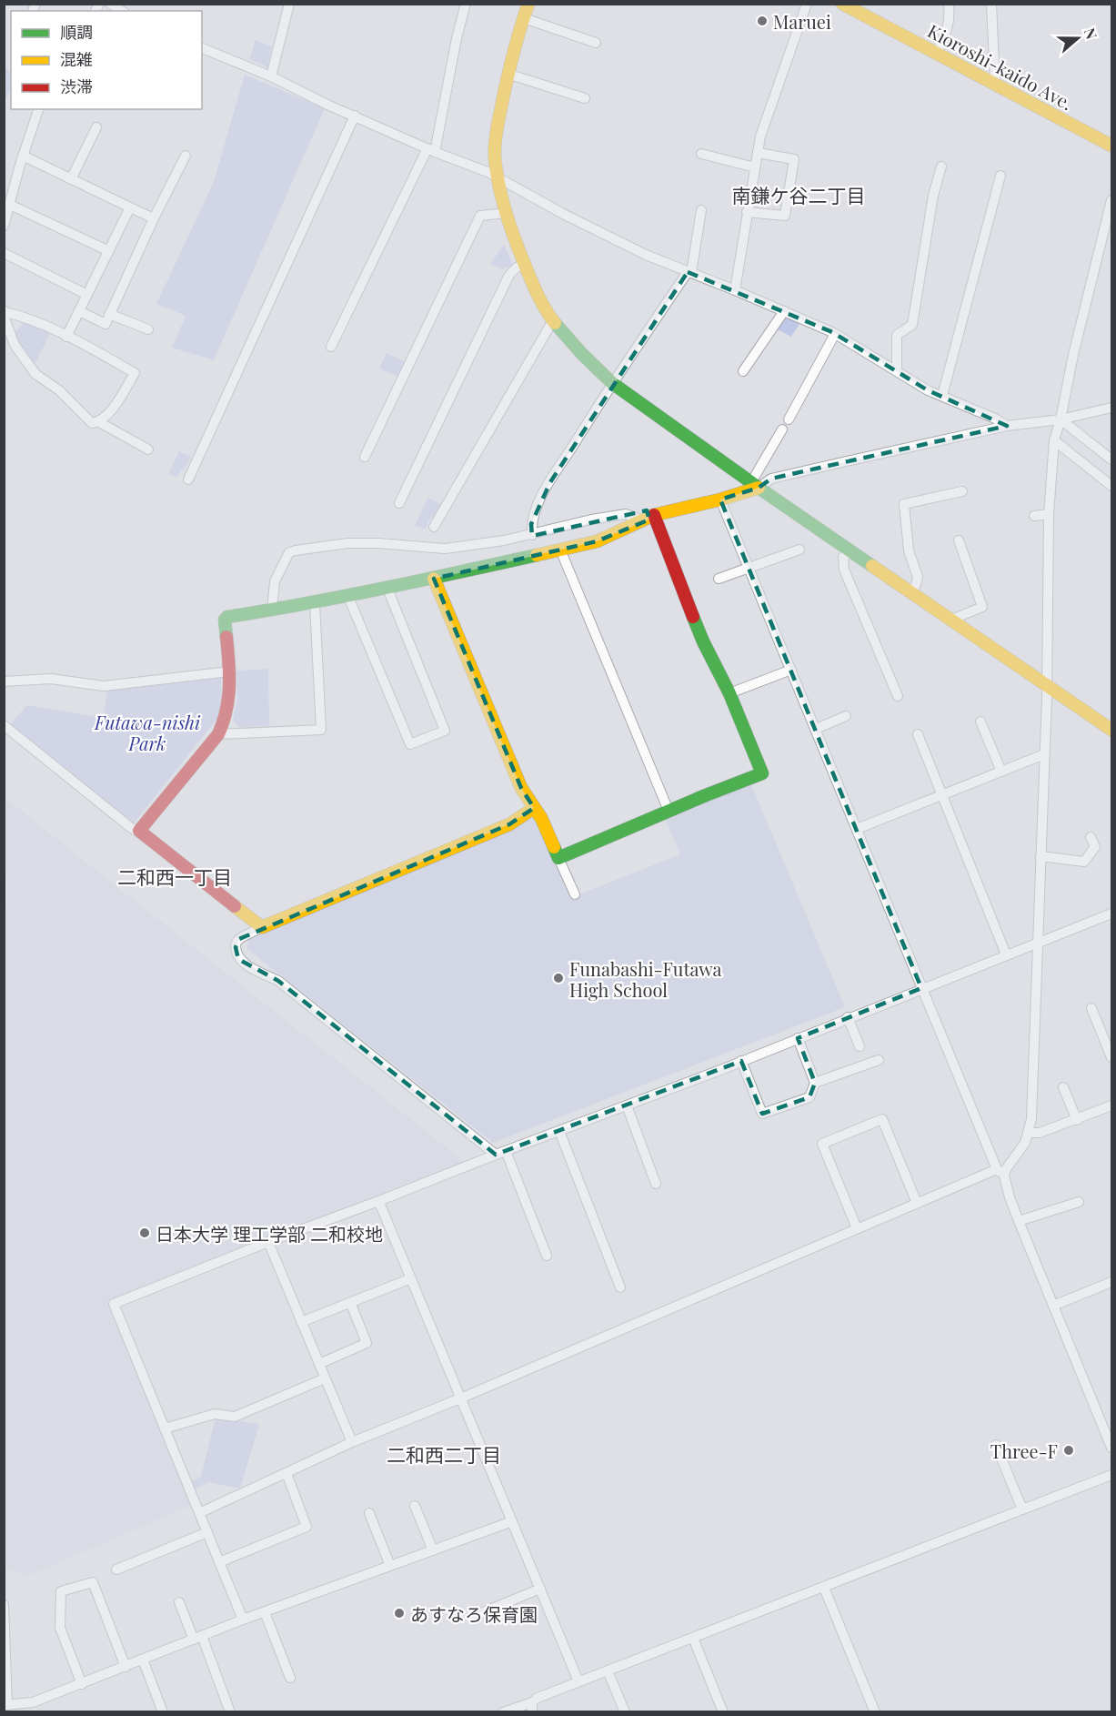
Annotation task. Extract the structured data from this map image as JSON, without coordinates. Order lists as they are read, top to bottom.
{
  "streets": {
    "street": ["Kioroshi-kaido Ave."]
  },
  "districts": ["南鎌ケ谷二丁目", "二和西一丁目", "二和西二丁目"],
  "parks": ["Futawa-nishi Park"],
  "places": [
    "Maruei",
    "Funabashi-Futawa High School",
    "日本大学 理工学部 二和校地",
    "Three-F",
    "あすなろ保育園"
  ],
  "legend": ["順調", "混雑", "渋滞"],
  "north": "right"
}
